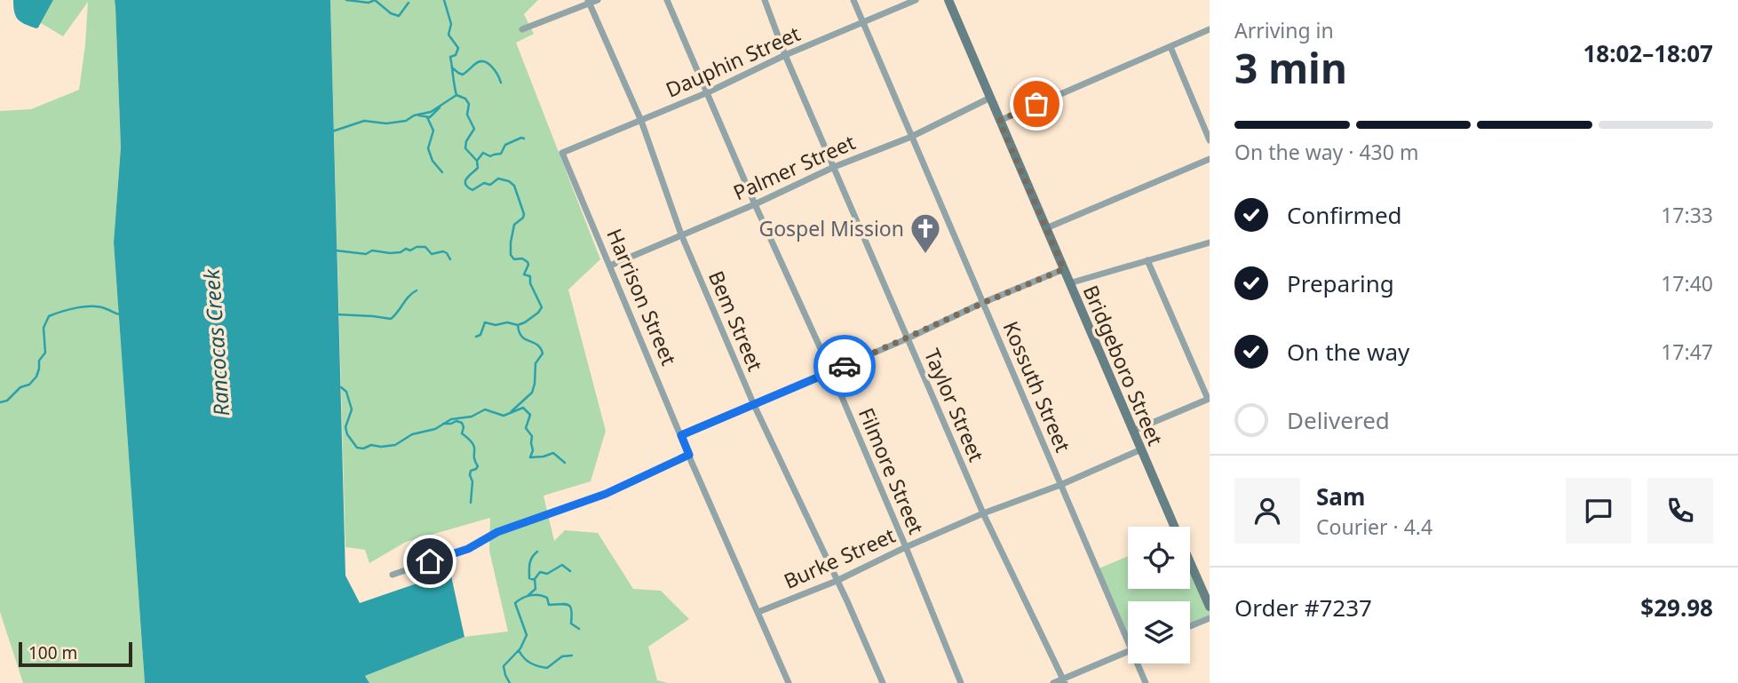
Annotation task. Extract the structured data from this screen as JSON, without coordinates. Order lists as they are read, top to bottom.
{
  "streets": {
    "main road": ["Bridgeboro Street"],
    "street": [
      "Dauphin Street",
      "Palmer Street",
      "Harrison Street",
      "Bem Street",
      "Kossuth Street",
      "Taylor Street",
      "Filmore Street",
      "Burke Street"
    ]
  },
  "crossings": [
    ["Dauphin Street", "Harrison Street"],
    ["Dauphin Street", "Bem Street"],
    ["Dauphin Street", "Kossuth Street"],
    ["Dauphin Street", "Taylor Street"],
    ["Dauphin Street", "Filmore Street"],
    ["Palmer Street", "Harrison Street"],
    ["Palmer Street", "Bem Street"],
    ["Palmer Street", "Bridgeboro Street"],
    ["Palmer Street", "Kossuth Street"],
    ["Palmer Street", "Taylor Street"],
    ["Palmer Street", "Filmore Street"],
    ["Harrison Street", "Burke Street"],
    ["Bem Street", "Burke Street"],
    ["Bridgeboro Street", "Burke Street"],
    ["Kossuth Street", "Burke Street"],
    ["Taylor Street", "Burke Street"],
    ["Filmore Street", "Burke Street"]
  ],
  "water": ["Rancocas Creek"],
  "places": {
    "church": ["Gospel Mission"]
  },
  "scale_bar": "100 m",
  "page": {
    "heading": ["3 min", "Arriving in", "18:02–18:07"],
    "panel": [
      "Sam",
      "Courier · 4.4",
      "Order #7237",
      "$29.98"
    ],
    "bar": "On the way · 430 m",
    "list": [
      ["Confirmed", "17:33"],
      ["Preparing", "17:40"],
      ["On the way", "17:47"],
      "Delivered"
    ],
    "scale": "100 m"
  }
}
